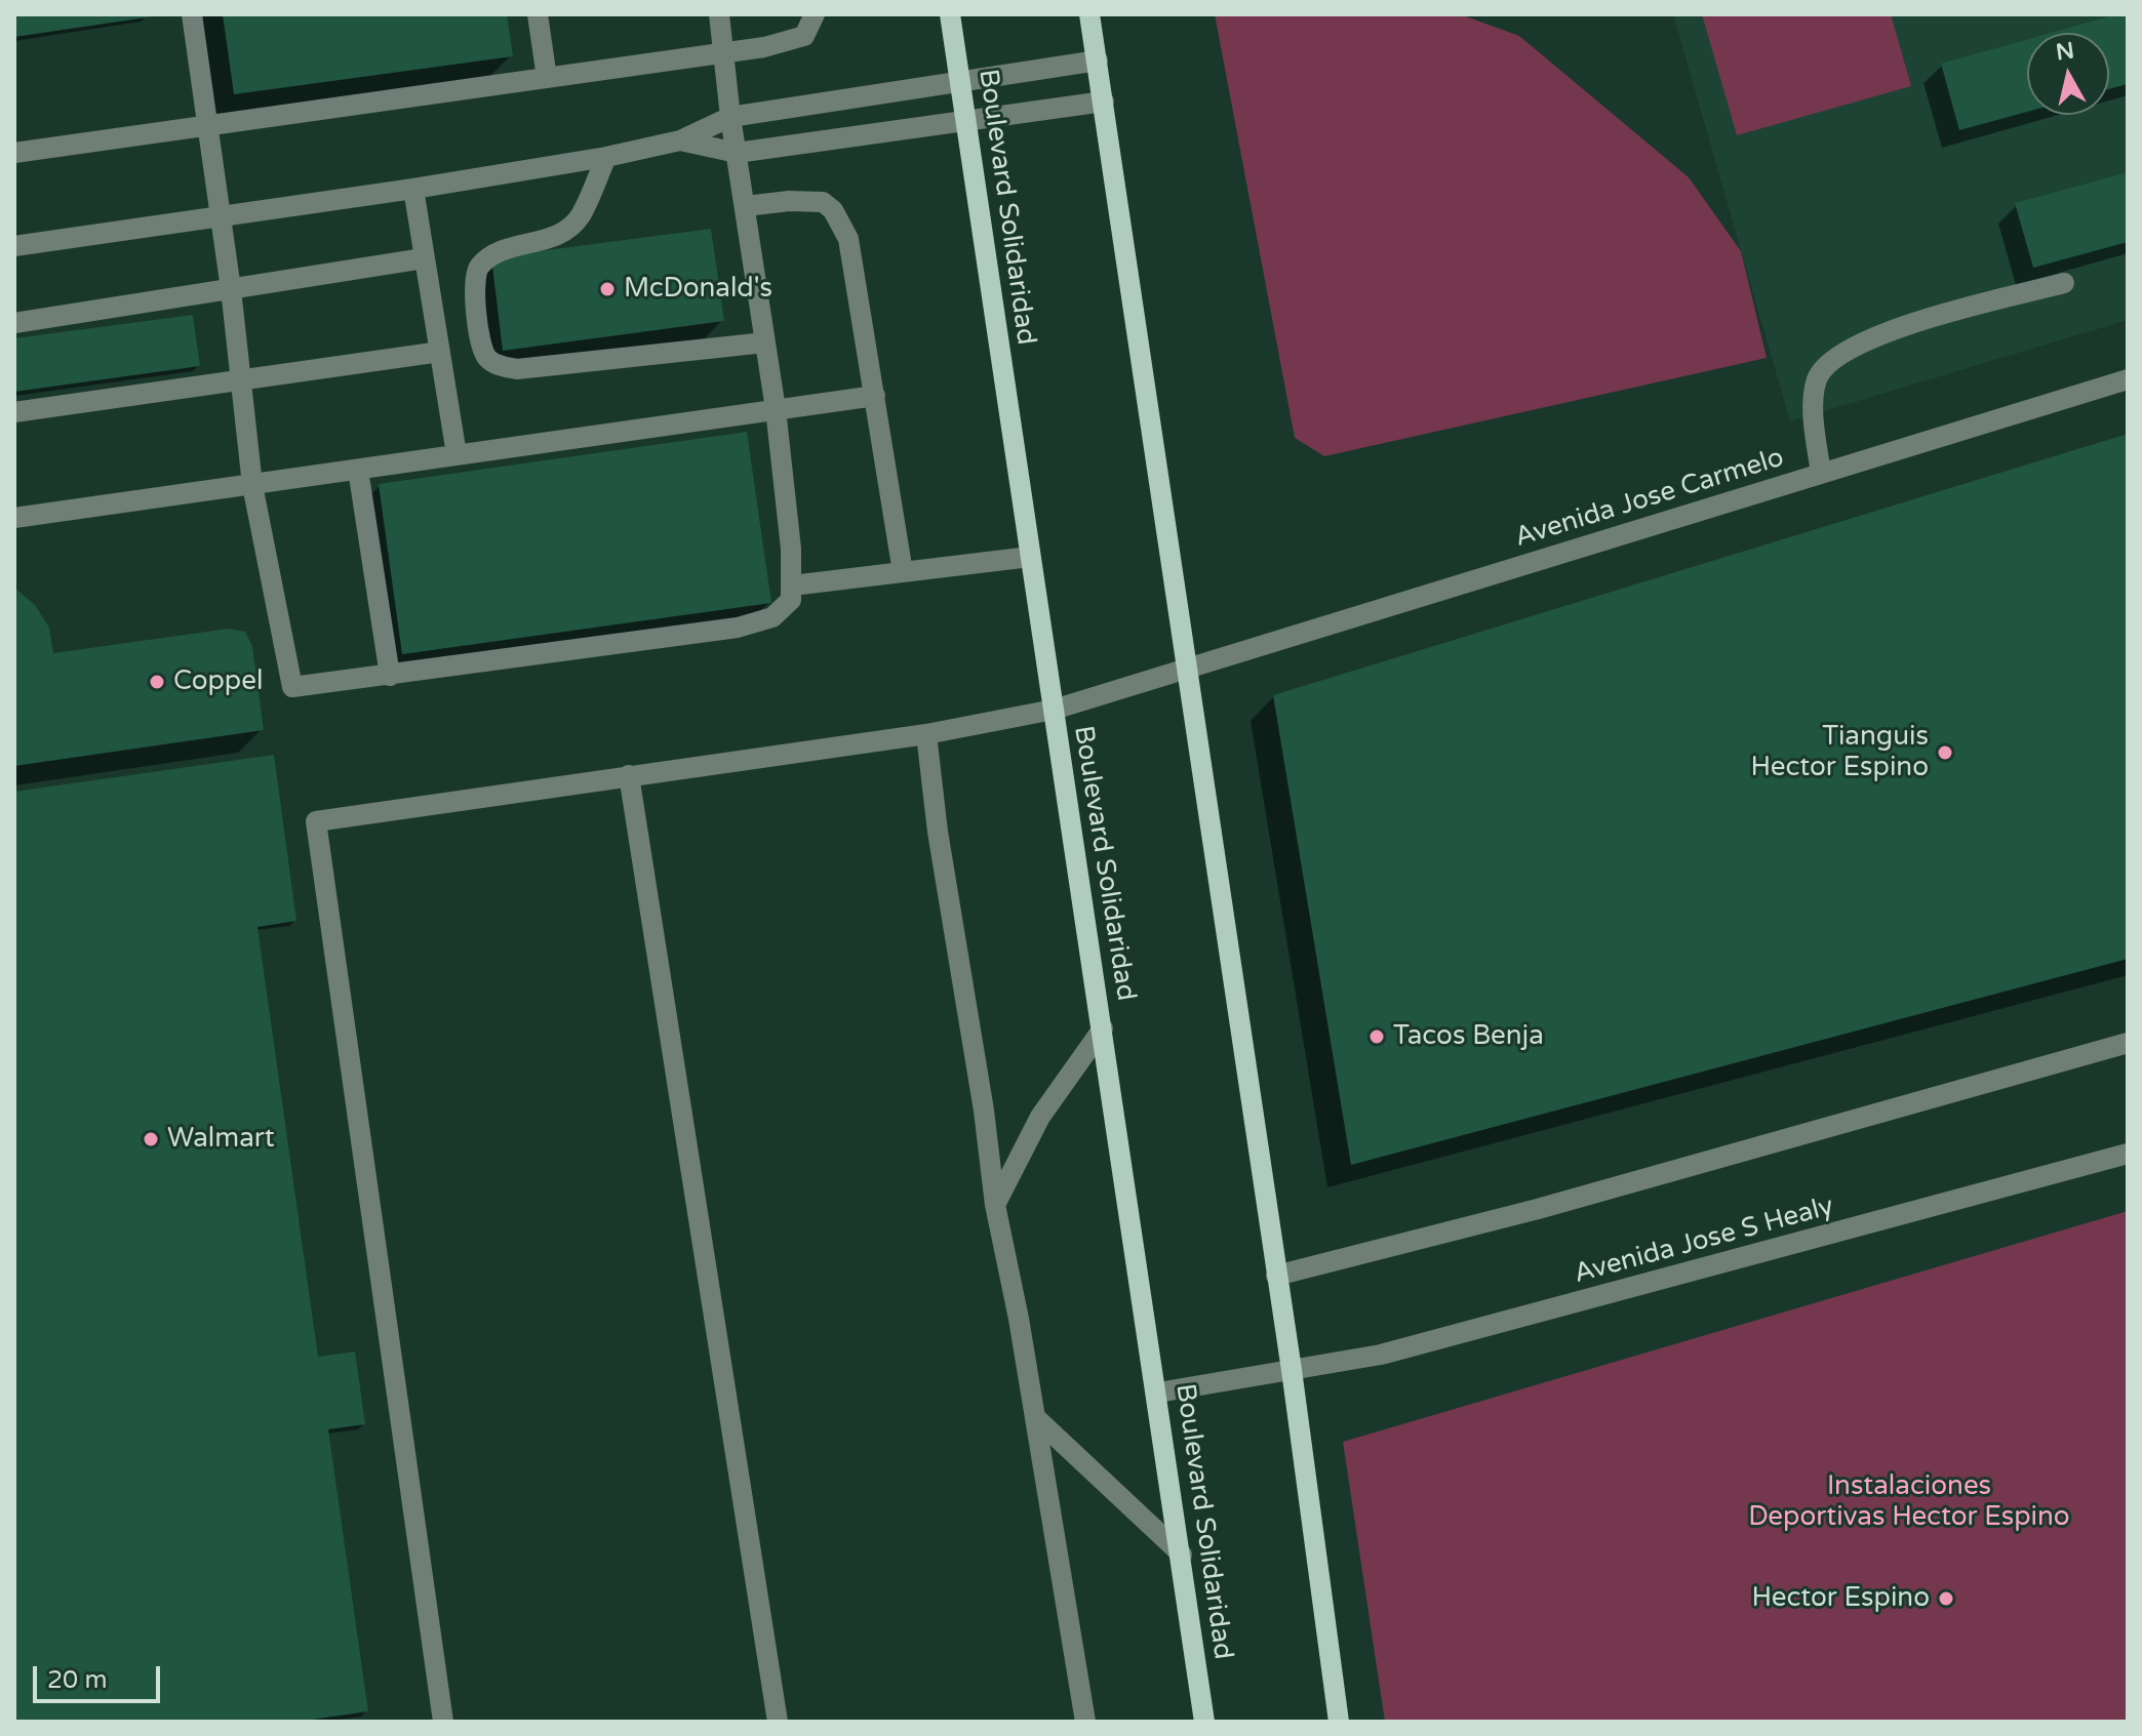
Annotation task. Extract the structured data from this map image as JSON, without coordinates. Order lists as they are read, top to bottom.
{
  "streets": {
    "main road": ["Boulevard Solidaridad"],
    "street": ["Avenida Jose Carmelo", "Avenida Jose S Healy"]
  },
  "crossings": [
    ["Boulevard Solidaridad", "Avenida Jose Carmelo"],
    ["Boulevard Solidaridad", "Avenida Jose S Healy"]
  ],
  "parks": ["Instalaciones Deportivas Hector Espino"],
  "places": [
    "McDonald's",
    "Coppel",
    "Tianguis Hector Espino",
    "Tacos Benja",
    "Walmart",
    "Hector Espino"
  ],
  "scale_bar": "20 m",
  "north": "top"
}
